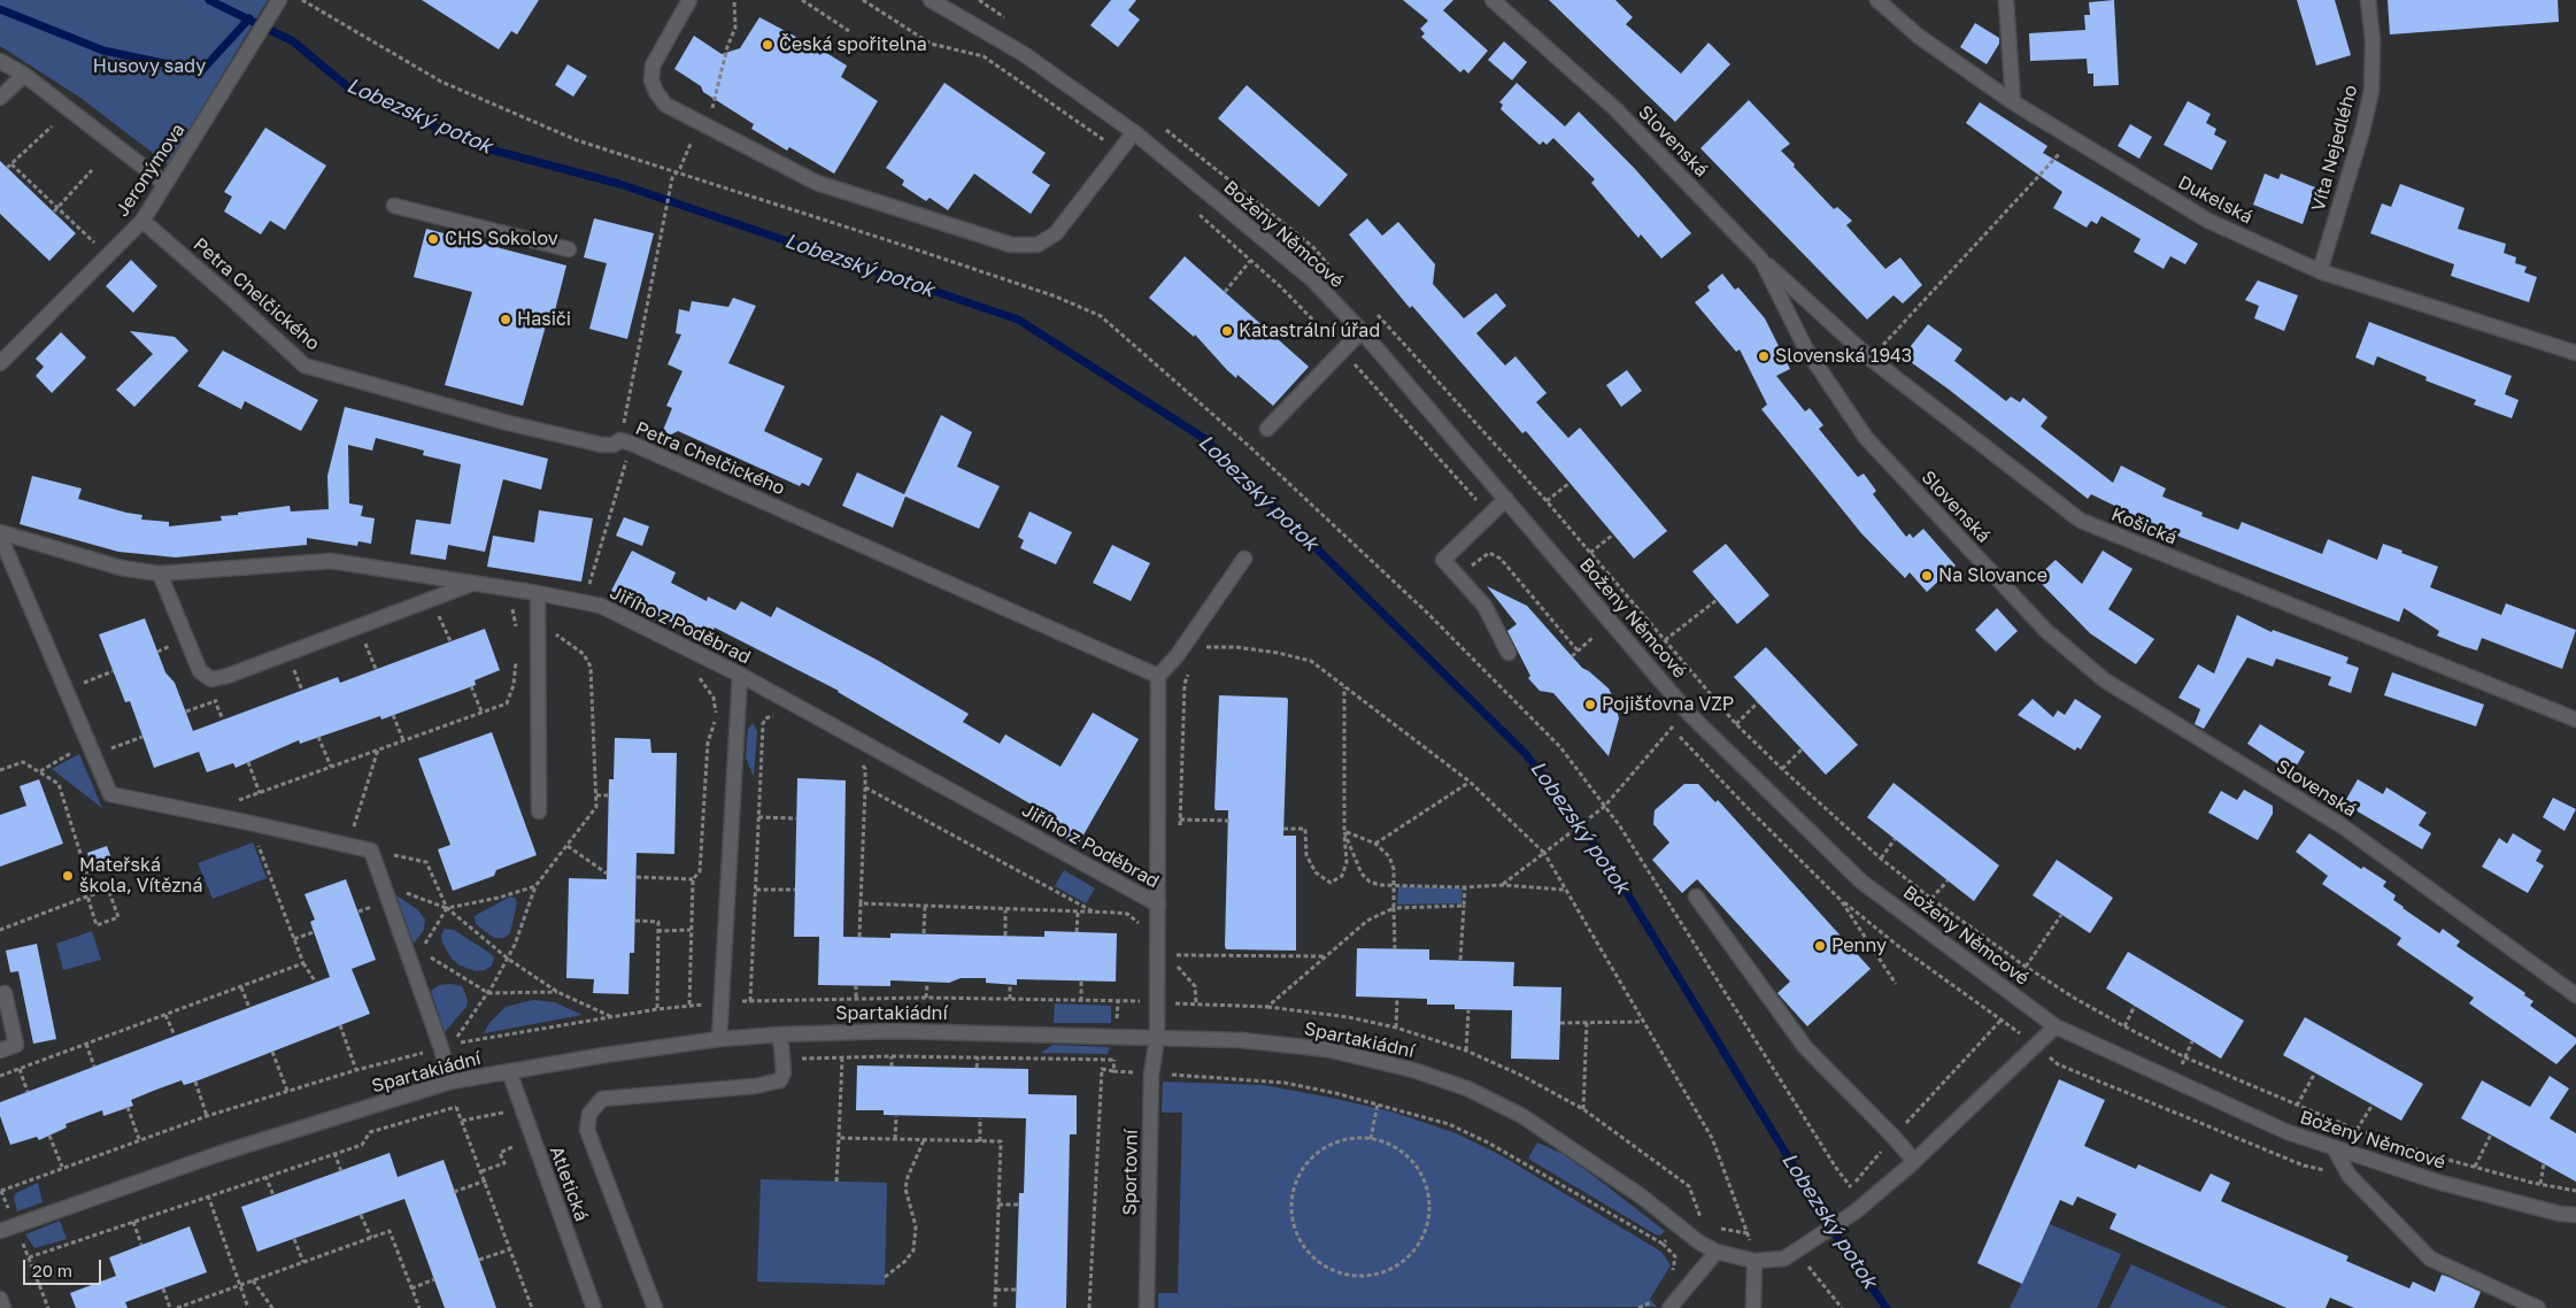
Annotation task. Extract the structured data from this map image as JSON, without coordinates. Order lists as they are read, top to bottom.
{
  "streets": {
    "street": [
      "Slovenská",
      "Víta Nejedlého",
      "Jeronýmova",
      "Dukelská",
      "Boženy Němcové",
      "Petra Chelčického",
      "Košická",
      "Jiřího z Poděbrad",
      "Spartakiádní",
      "Sportovní",
      "Atletická"
    ]
  },
  "crossings": [
    ["Slovenská", "Košická"],
    ["Víta Nejedlého", "Dukelská"],
    ["Jeronýmova", "Petra Chelčického"],
    ["Boženy Němcové", "Spartakiádní"],
    ["Petra Chelčického", "Sportovní"],
    ["Jiřího z Poděbrad", "Sportovní"],
    ["Spartakiádní", "Sportovní"],
    ["Spartakiádní", "Atletická"]
  ],
  "water": ["Lobezský potok"],
  "parks": ["Husovy sady"],
  "places": [
    "Česká spořitelna",
    "CHS Sokolov",
    "Hasiči",
    "Katastrální úřad",
    "Slovenská 1943",
    "Na Slovance",
    "Pojišťovna VZP",
    "Mateřská škola, Vítězná",
    "Penny"
  ],
  "scale_bar": "20 m"
}
